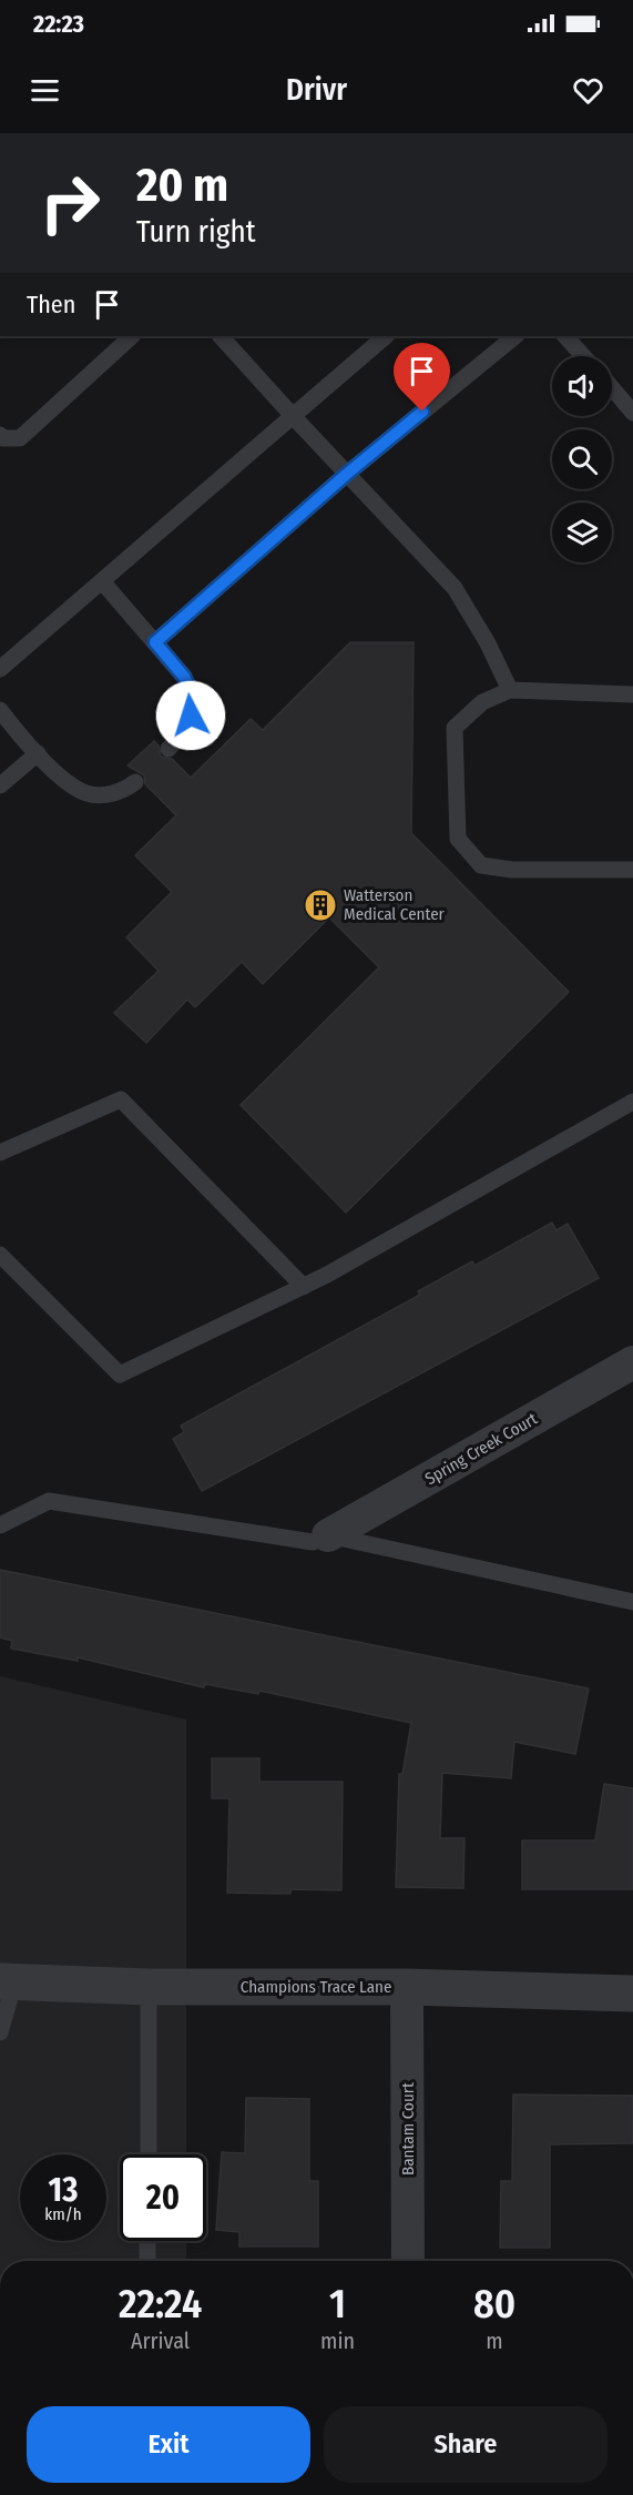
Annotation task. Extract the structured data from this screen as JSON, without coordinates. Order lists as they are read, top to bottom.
{
  "streets": {
    "street": ["Spring Creek Court", "Champions Trace Lane", "Bantam Court"]
  },
  "crossings": [
    ["Champions Trace Lane", "Bantam Court"]
  ],
  "places": {
    "building": ["Watterson Medical Center"]
  },
  "page": {
    "status": "22:23",
    "header": "Drivr",
    "turn": ["20 m", "Turn right"],
    "then": "Then",
    "speed": "13 km/h",
    "limit": "20",
    "eta": [
      "22:24",
      "Arrival",
      "1",
      "min",
      "80",
      "m"
    ],
    "buttons": ["Exit", "Share"]
  }
}
